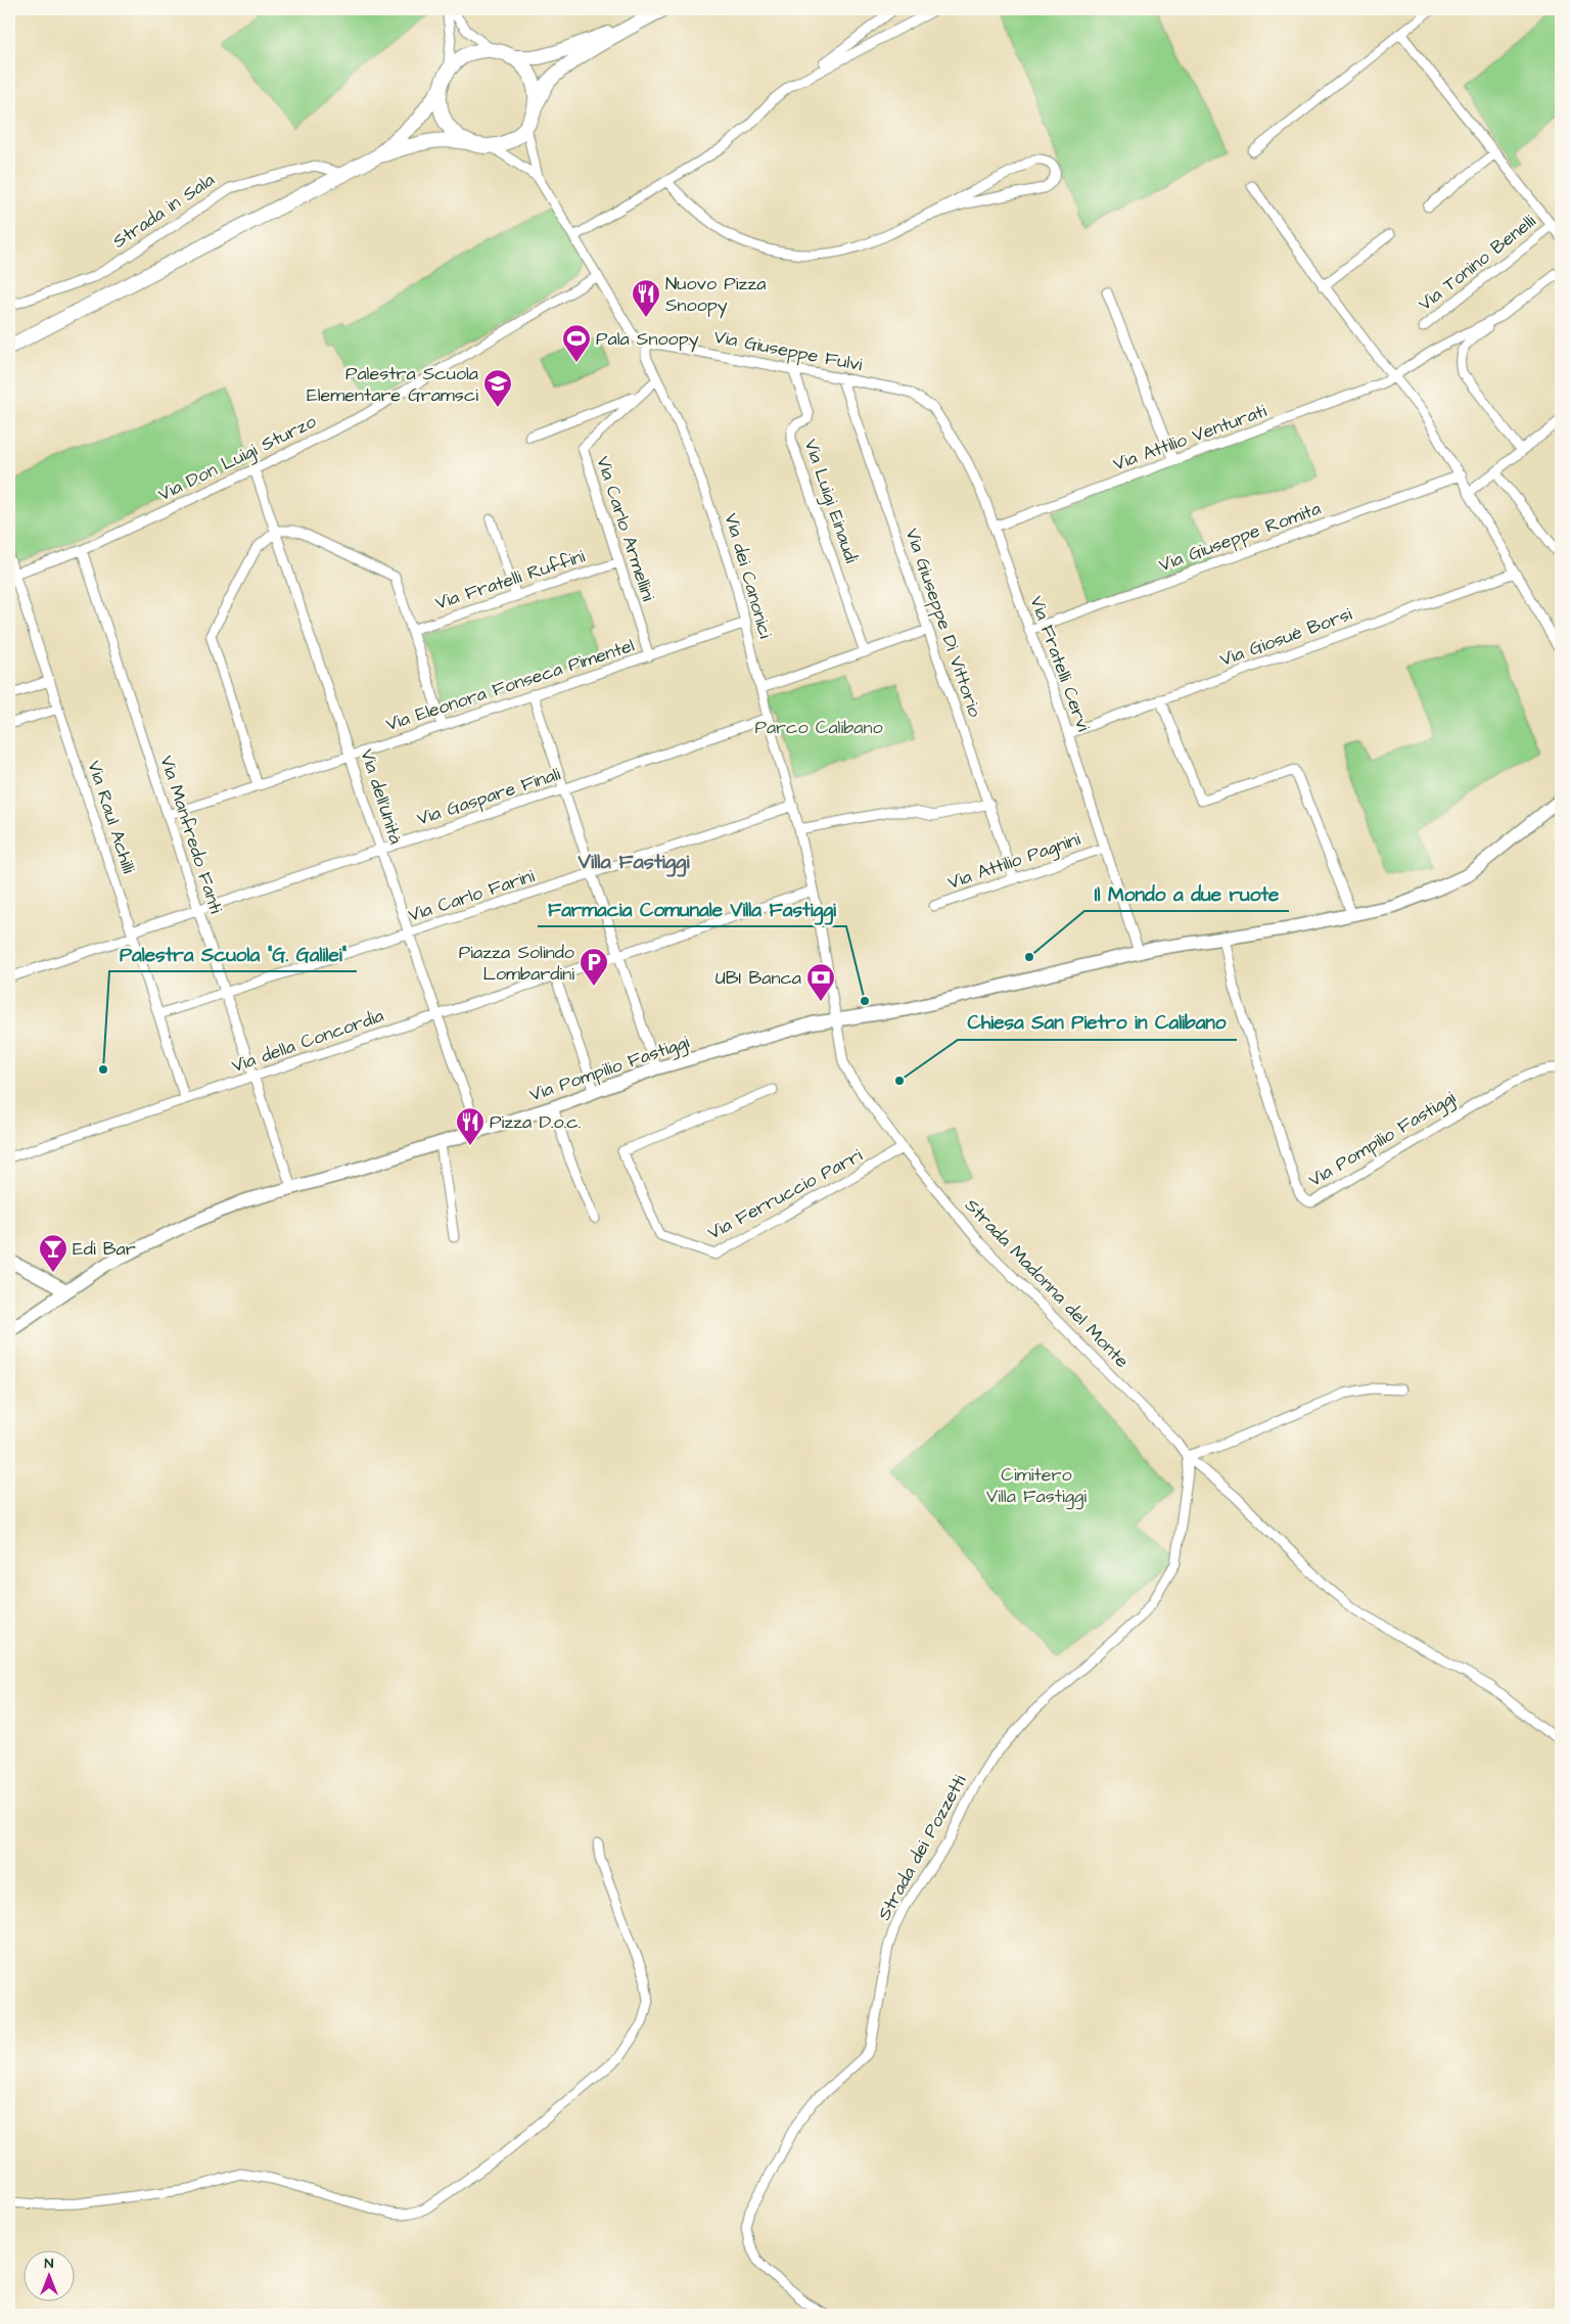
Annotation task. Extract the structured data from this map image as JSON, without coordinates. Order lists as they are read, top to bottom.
{
  "streets": {
    "street": [
      "Strada in Sala",
      "Via Tonino Benelli",
      "Via Giuseppe Fulvi",
      "Via Attilio Venturati",
      "Via Don Luigi Sturzo",
      "Via Luigi Einaudi",
      "Via Carlo Armellini",
      "Via Giuseppe Romita",
      "Via dei Canonici",
      "Via Fratelli Ruffini",
      "Via Giuseppe Di Vittorio",
      "Via Giosuè Borsi",
      "Via Fratelli Cervi",
      "Via Eleonora Fonseca Pimentel",
      "Via dell'Unità",
      "Via Gaspare Finali",
      "Via Raul Achilli",
      "Via Manfredo Fanti",
      "Via Attilio Pagnini",
      "Via Carlo Farini",
      "Via della Concordia",
      "Via Pompilio Fastiggi",
      "Via Ferruccio Parri",
      "Strada Madonna del Monte",
      "Strada dei Pozzetti"
    ]
  },
  "crossings": [
    ["Via Giuseppe Fulvi", "Via Luigi Einaudi"],
    ["Via Giuseppe Fulvi", "Via dei Canonici"],
    ["Via Giuseppe Fulvi", "Via Giuseppe Di Vittorio"],
    ["Via Giuseppe Fulvi", "Via Fratelli Cervi"],
    ["Via Attilio Venturati", "Via Fratelli Cervi"],
    ["Via Don Luigi Sturzo", "Via dell'Unità"],
    ["Via Don Luigi Sturzo", "Via Raul Achilli"],
    ["Via Don Luigi Sturzo", "Via Manfredo Fanti"],
    ["Via Carlo Armellini", "Via dei Canonici"],
    ["Via Carlo Armellini", "Via Fratelli Ruffini"],
    ["Via Carlo Armellini", "Via Eleonora Fonseca Pimentel"],
    ["Via Giuseppe Romita", "Via Fratelli Cervi"],
    ["Via dei Canonici", "Via Eleonora Fonseca Pimentel"],
    ["Via dei Canonici", "Via Gaspare Finali"],
    ["Via dei Canonici", "Via Carlo Farini"],
    ["Via dei Canonici", "Via della Concordia"],
    ["Via dei Canonici", "Via Pompilio Fastiggi"],
    ["Via dei Canonici", "Strada Madonna del Monte"],
    ["Via Giuseppe Di Vittorio", "Via Attilio Pagnini"],
    ["Via Giosuè Borsi", "Via Fratelli Cervi"],
    ["Via Fratelli Cervi", "Via Attilio Pagnini"],
    ["Via Fratelli Cervi", "Via Pompilio Fastiggi"],
    ["Via Eleonora Fonseca Pimentel", "Via dell'Unità"],
    ["Via Eleonora Fonseca Pimentel", "Via Manfredo Fanti"],
    ["Via dell'Unità", "Via Gaspare Finali"],
    ["Via dell'Unità", "Via Carlo Farini"],
    ["Via dell'Unità", "Via della Concordia"],
    ["Via dell'Unità", "Via Pompilio Fastiggi"],
    ["Via Gaspare Finali", "Via Raul Achilli"],
    ["Via Gaspare Finali", "Via Manfredo Fanti"],
    ["Via Raul Achilli", "Via Carlo Farini"],
    ["Via Raul Achilli", "Via della Concordia"],
    ["Via Manfredo Fanti", "Via Carlo Farini"],
    ["Via Manfredo Fanti", "Via della Concordia"],
    ["Via Manfredo Fanti", "Via Pompilio Fastiggi"],
    ["Via Pompilio Fastiggi", "Strada Madonna del Monte"],
    ["Via Ferruccio Parri", "Strada Madonna del Monte"],
    ["Strada Madonna del Monte", "Strada dei Pozzetti"]
  ],
  "districts": ["Villa Fastiggi"],
  "parks": ["Parco Calibano", "Cimitero Villa Fastiggi"],
  "places": {
    "restaurant": ["Nuovo Pizza Snoopy", "Pizza D.o.c."],
    "sports": ["Pala Snoopy"],
    "school or university": ["Palestra Scuola Elementare Gramsci"],
    "other": [
      "Il Mondo a due ruote",
      "Farmacia Comunale Villa Fastiggi",
      "Palestra Scuola \"G. Galilei\"",
      "Chiesa San Pietro in Calibano"
    ],
    "parking": ["Piazza Solindo Lombardini"],
    "bank": ["UBI Banca"],
    "bar": ["Edi Bar"]
  },
  "north": "top"
}
